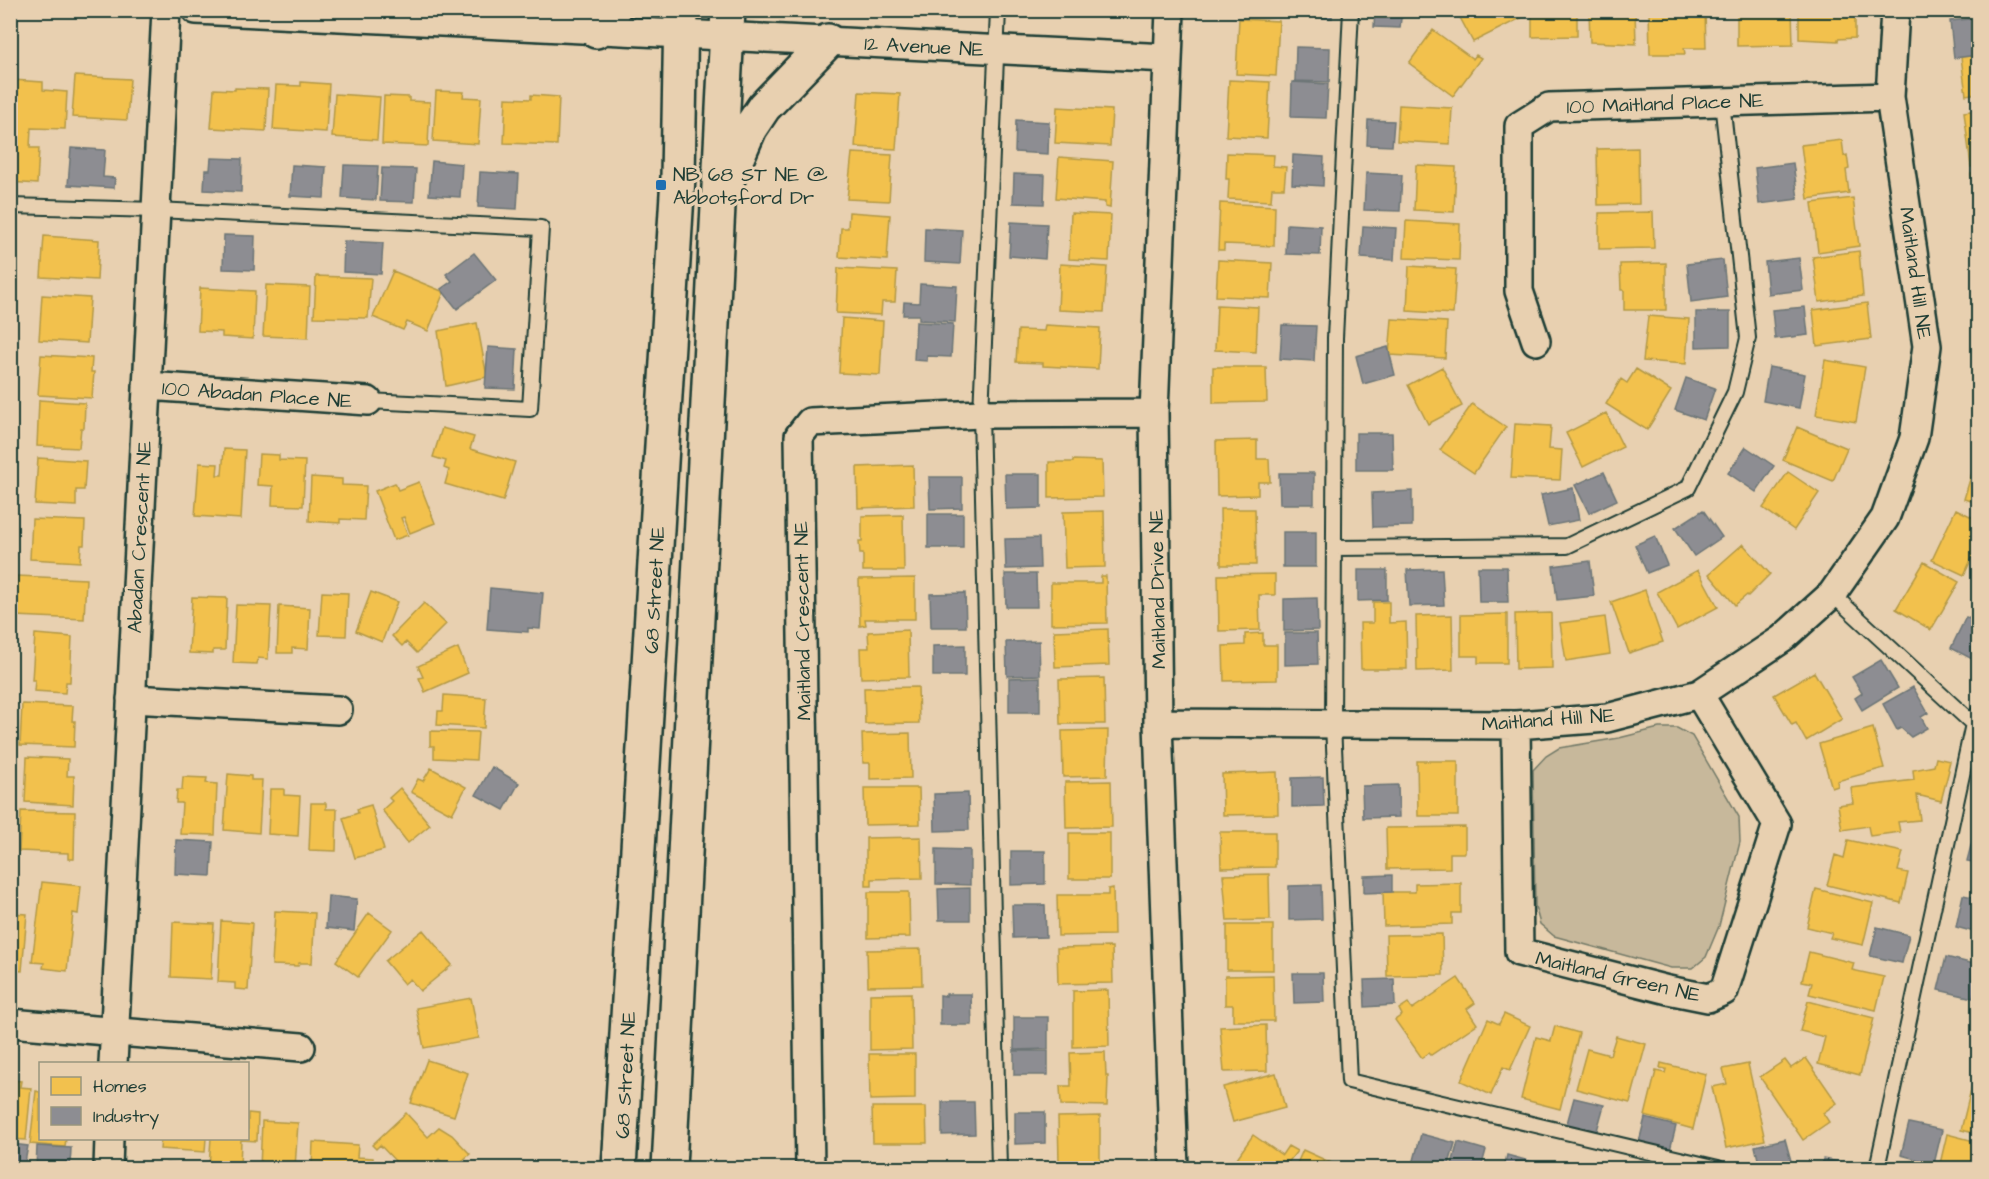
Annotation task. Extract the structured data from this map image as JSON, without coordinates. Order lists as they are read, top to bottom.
{
  "streets": {
    "main road": ["68 Street NE"],
    "street": [
      "12 Avenue NE",
      "100 Maitland Place NE",
      "Maitland Hill NE",
      "100 Abadan Place NE",
      "Abadan Crescent NE",
      "Maitland Drive NE",
      "Maitland Crescent NE",
      "Maitland Green NE"
    ]
  },
  "crossings": [
    ["12 Avenue NE", "Maitland Drive NE"],
    ["12 Avenue NE", "68 Street NE"],
    ["100 Maitland Place NE", "Maitland Hill NE"],
    ["Maitland Hill NE", "Maitland Drive NE"],
    ["Maitland Hill NE", "Maitland Green NE"],
    ["100 Abadan Place NE", "Abadan Crescent NE"],
    ["Maitland Drive NE", "Maitland Crescent NE"]
  ],
  "places": {
    "transit": ["NB 68 ST NE @ Abbotsford Dr"]
  },
  "legend": ["Homes", "Industry"]
}
